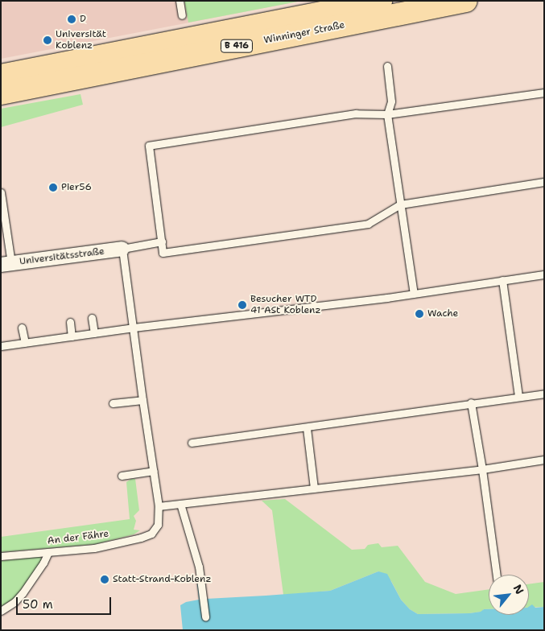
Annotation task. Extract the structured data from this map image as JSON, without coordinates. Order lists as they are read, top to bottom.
{
  "streets": {
    "main road": ["Winninger Straße", "B 416"],
    "street": ["Universitätsstraße"],
    "lane": ["An der Fähre"]
  },
  "crossings": [
    ["Universitätsstraße", "An der Fähre"]
  ],
  "places": [
    "D",
    "Universität Koblenz",
    "Pier56",
    "Besucher WTD 41 ASt Koblenz",
    "Wache",
    "Statt-Strand-Koblenz"
  ],
  "scale_bar": "50 m",
  "north": "top right"
}
